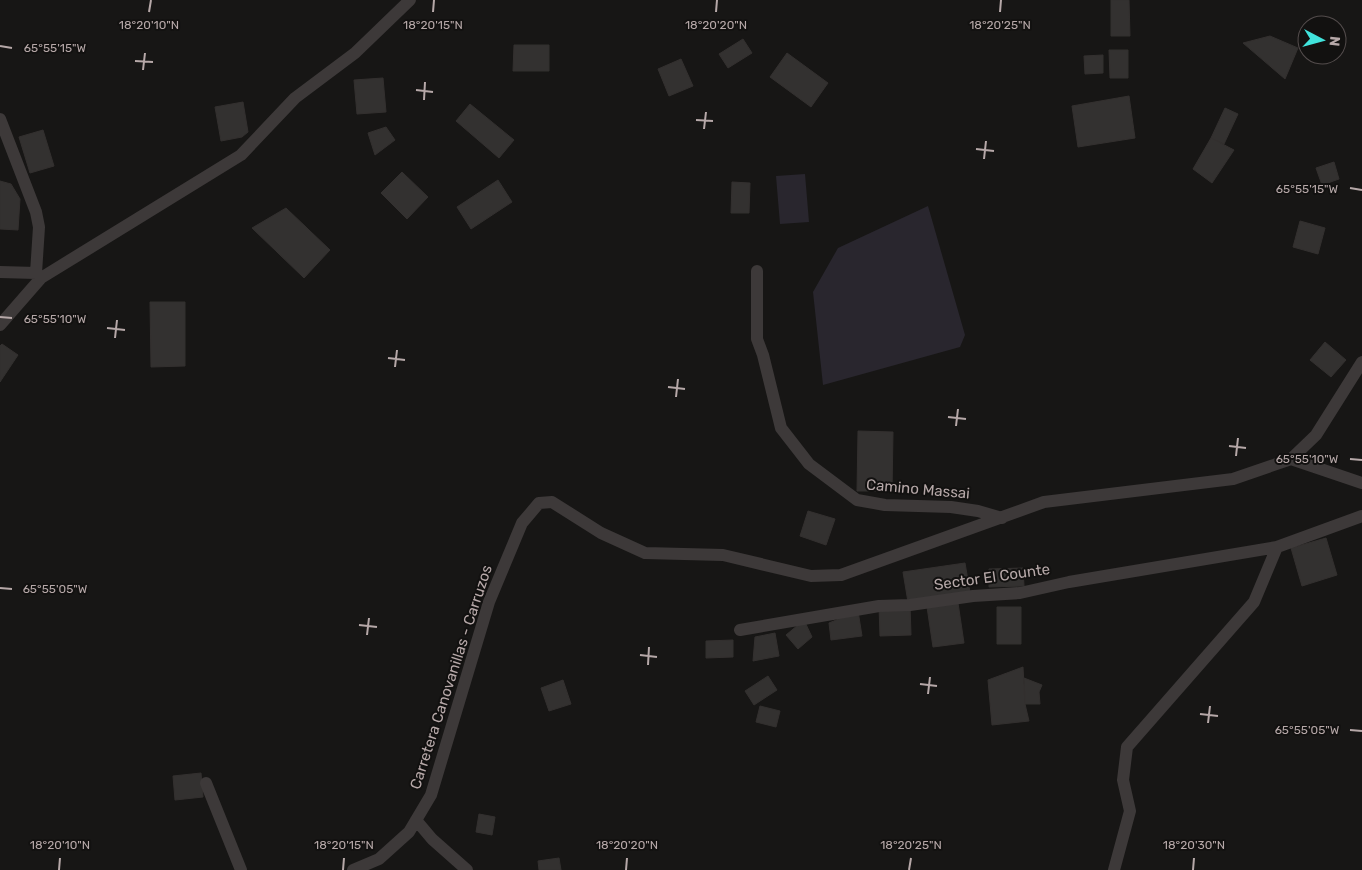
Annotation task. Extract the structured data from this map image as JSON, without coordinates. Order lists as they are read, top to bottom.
{
  "streets": {
    "street": ["Camino Massai", "Sector El Counte", "Carretera Canovanillas - Carruzos"]
  },
  "crossings": [
    ["Camino Massai", "Carretera Canovanillas - Carruzos"]
  ],
  "north": "right",
  "coordinates": [
    "18°20'10\"N",
    "18°20'15\"N",
    "18°20'20\"N",
    "18°20'25\"N",
    "65°55'15\"W",
    "65°55'10\"W",
    "65°55'05\"W",
    "18°20'30\"N"
  ]
}
